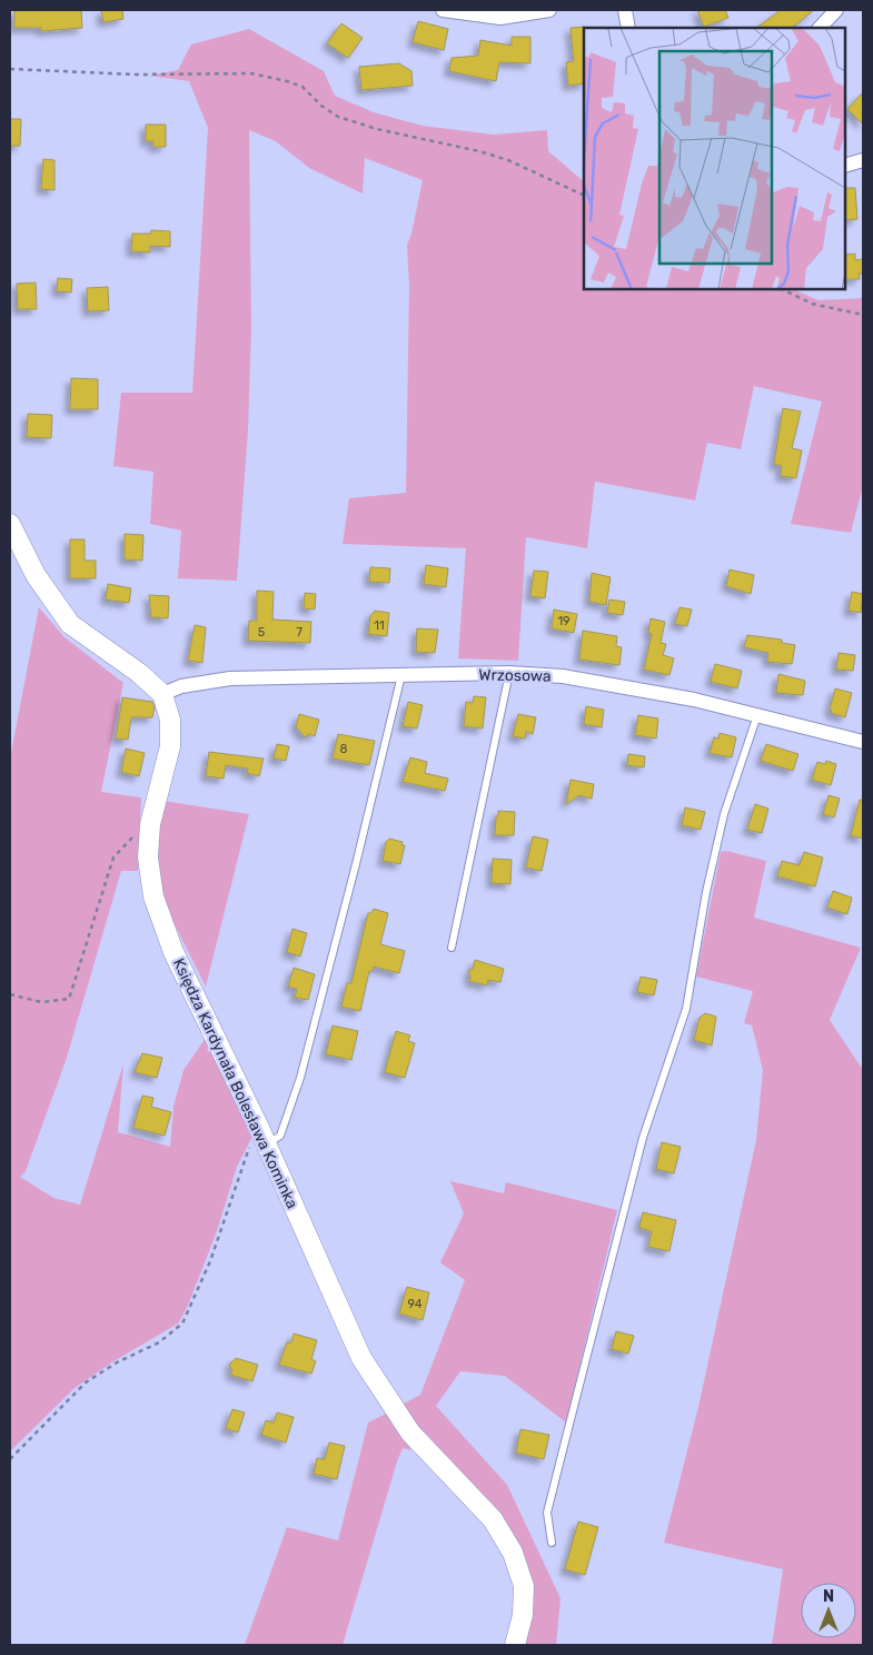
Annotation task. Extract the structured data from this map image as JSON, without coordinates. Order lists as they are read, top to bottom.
{
  "streets": {
    "street": ["Wrzosowa", "Księdza Kardynała Bolesława Kominka"]
  },
  "crossings": [
    ["Wrzosowa", "Księdza Kardynała Bolesława Kominka"]
  ],
  "house_numbers": [
    "19",
    "11",
    "5",
    "7",
    "8",
    "94"
  ],
  "north": "top"
}
